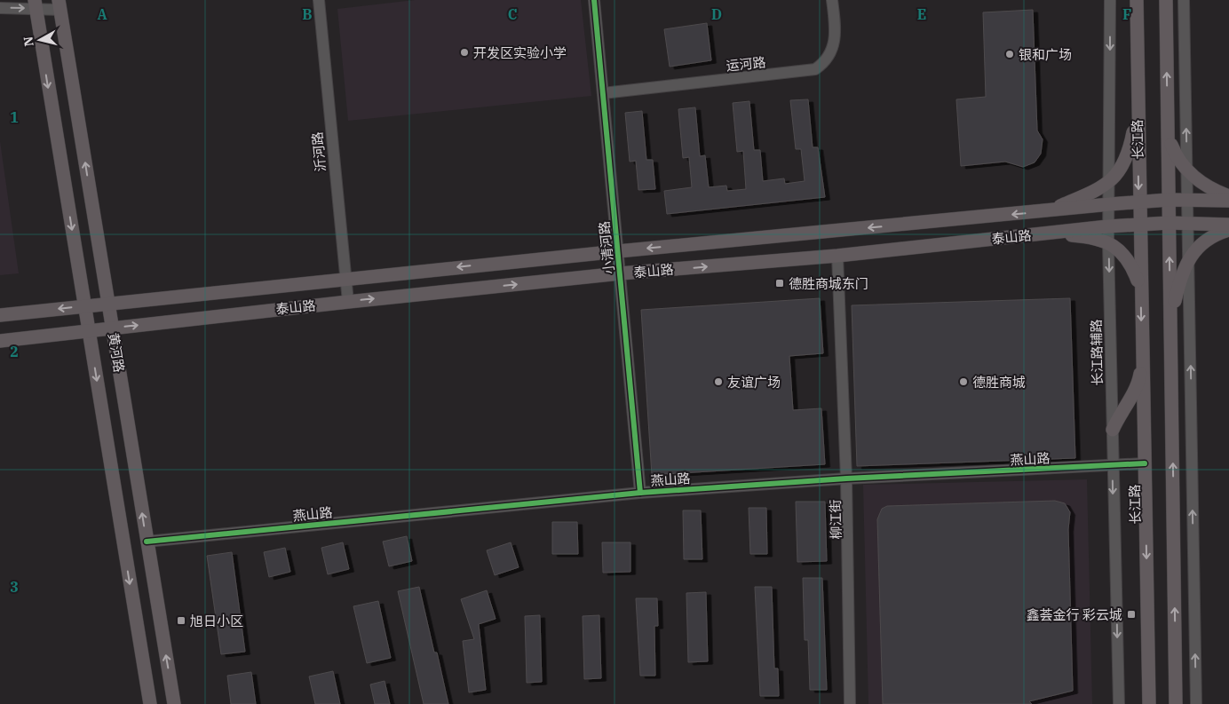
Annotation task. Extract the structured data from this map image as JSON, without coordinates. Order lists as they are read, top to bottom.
{
  "streets": {
    "main road": ["长江路", "泰山路", "黄河路"],
    "street": [
      "运河路",
      "沂河路",
      "小清河路",
      "长江路辅路",
      "燕山路",
      "柳江街"
    ]
  },
  "crossings": [
    ["运河路", "小清河路"],
    ["长江路", "泰山路"],
    ["长江路", "燕山路"],
    ["沂河路", "泰山路"],
    ["泰山路", "小清河路"],
    ["泰山路", "黄河路"],
    ["泰山路", "长江路辅路"],
    ["泰山路", "柳江街"],
    ["小清河路", "燕山路"],
    ["黄河路", "燕山路"],
    ["长江路辅路", "燕山路"],
    ["燕山路", "柳江街"]
  ],
  "places": {
    "other": [
      "开发区实验小学",
      "银和广场",
      "友谊广场",
      "德胜商城"
    ],
    "transit": ["德胜商城东门", "鑫荟金行 彩云城", "旭日小区"]
  },
  "north": "left",
  "grid": {
    "columns": [
      "A",
      "B",
      "C",
      "D",
      "E",
      "F"
    ],
    "rows": ["1", "2", "3"]
  }
}
